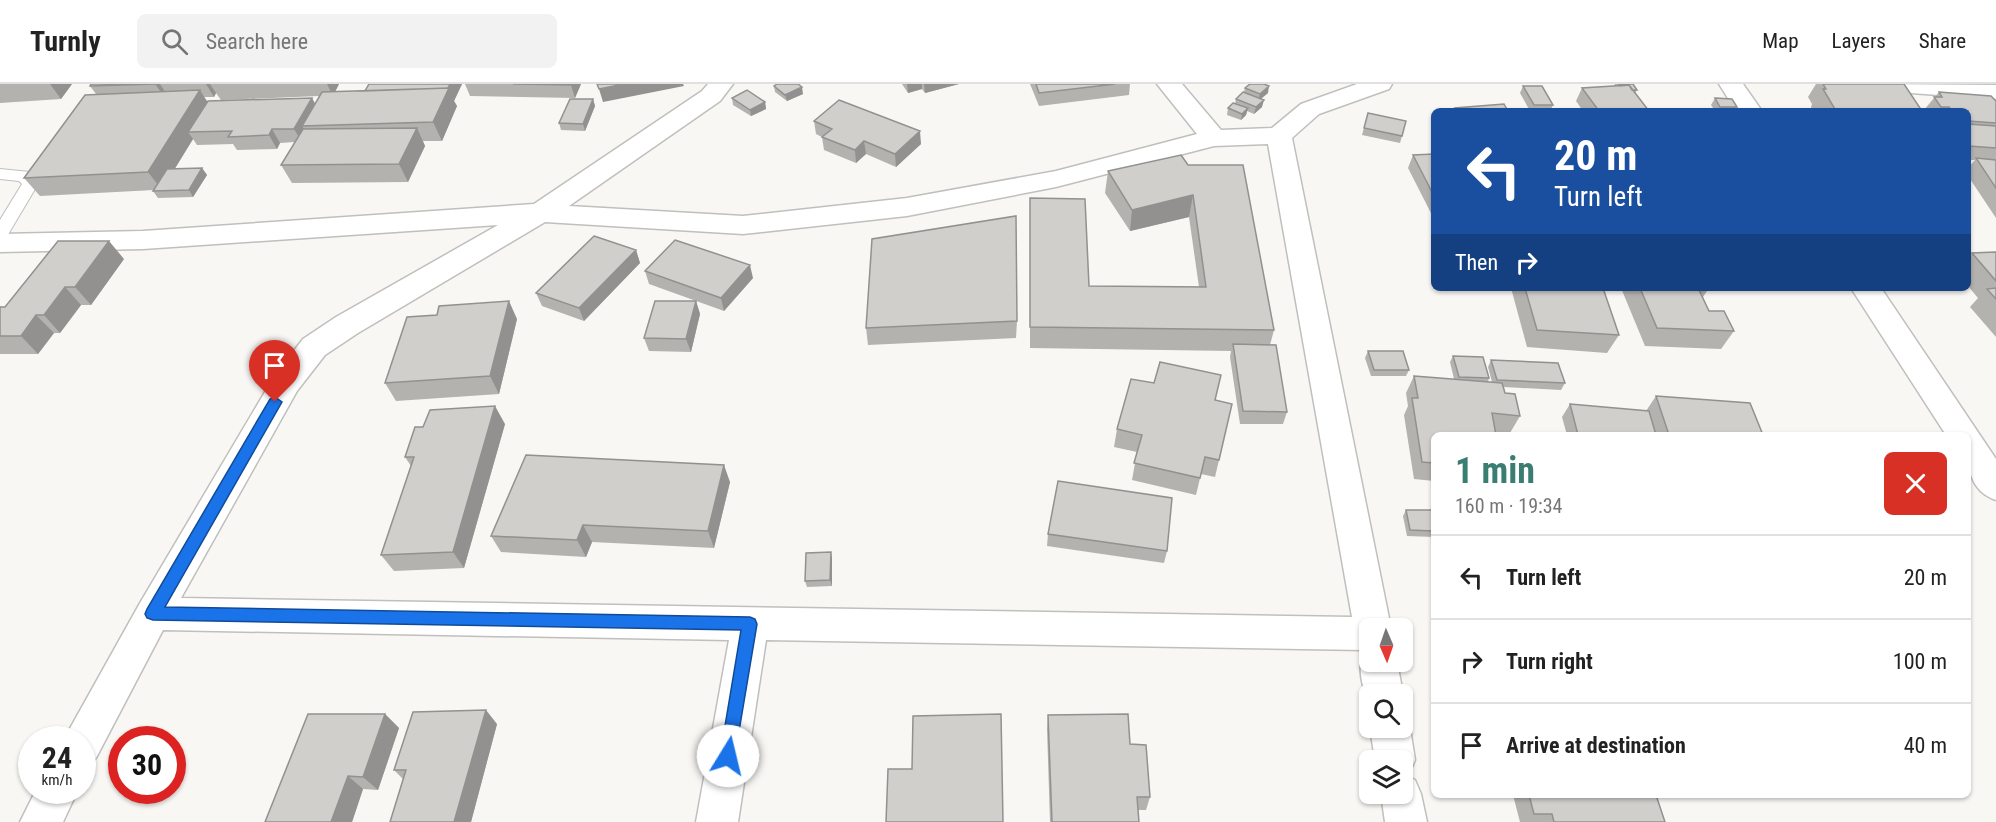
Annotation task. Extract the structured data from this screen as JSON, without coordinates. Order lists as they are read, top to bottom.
{
  "north": "bottom",
  "page": {
    "header": "Turnly",
    "search": "Search here",
    "nav": ["Map", "Layers", "Share"],
    "turn": ["20 m", "Turn left"],
    "then": "Then",
    "heading": ["1 min", "160 m · 19:34"],
    "list": [
      {
        "name": "Turn left",
        "value": "20 m"
      },
      {
        "name": "Turn right",
        "value": "100 m"
      },
      {
        "name": "Arrive at destination",
        "value": "40 m"
      }
    ],
    "speed": "24 km/h",
    "limit": "30"
  }
}
